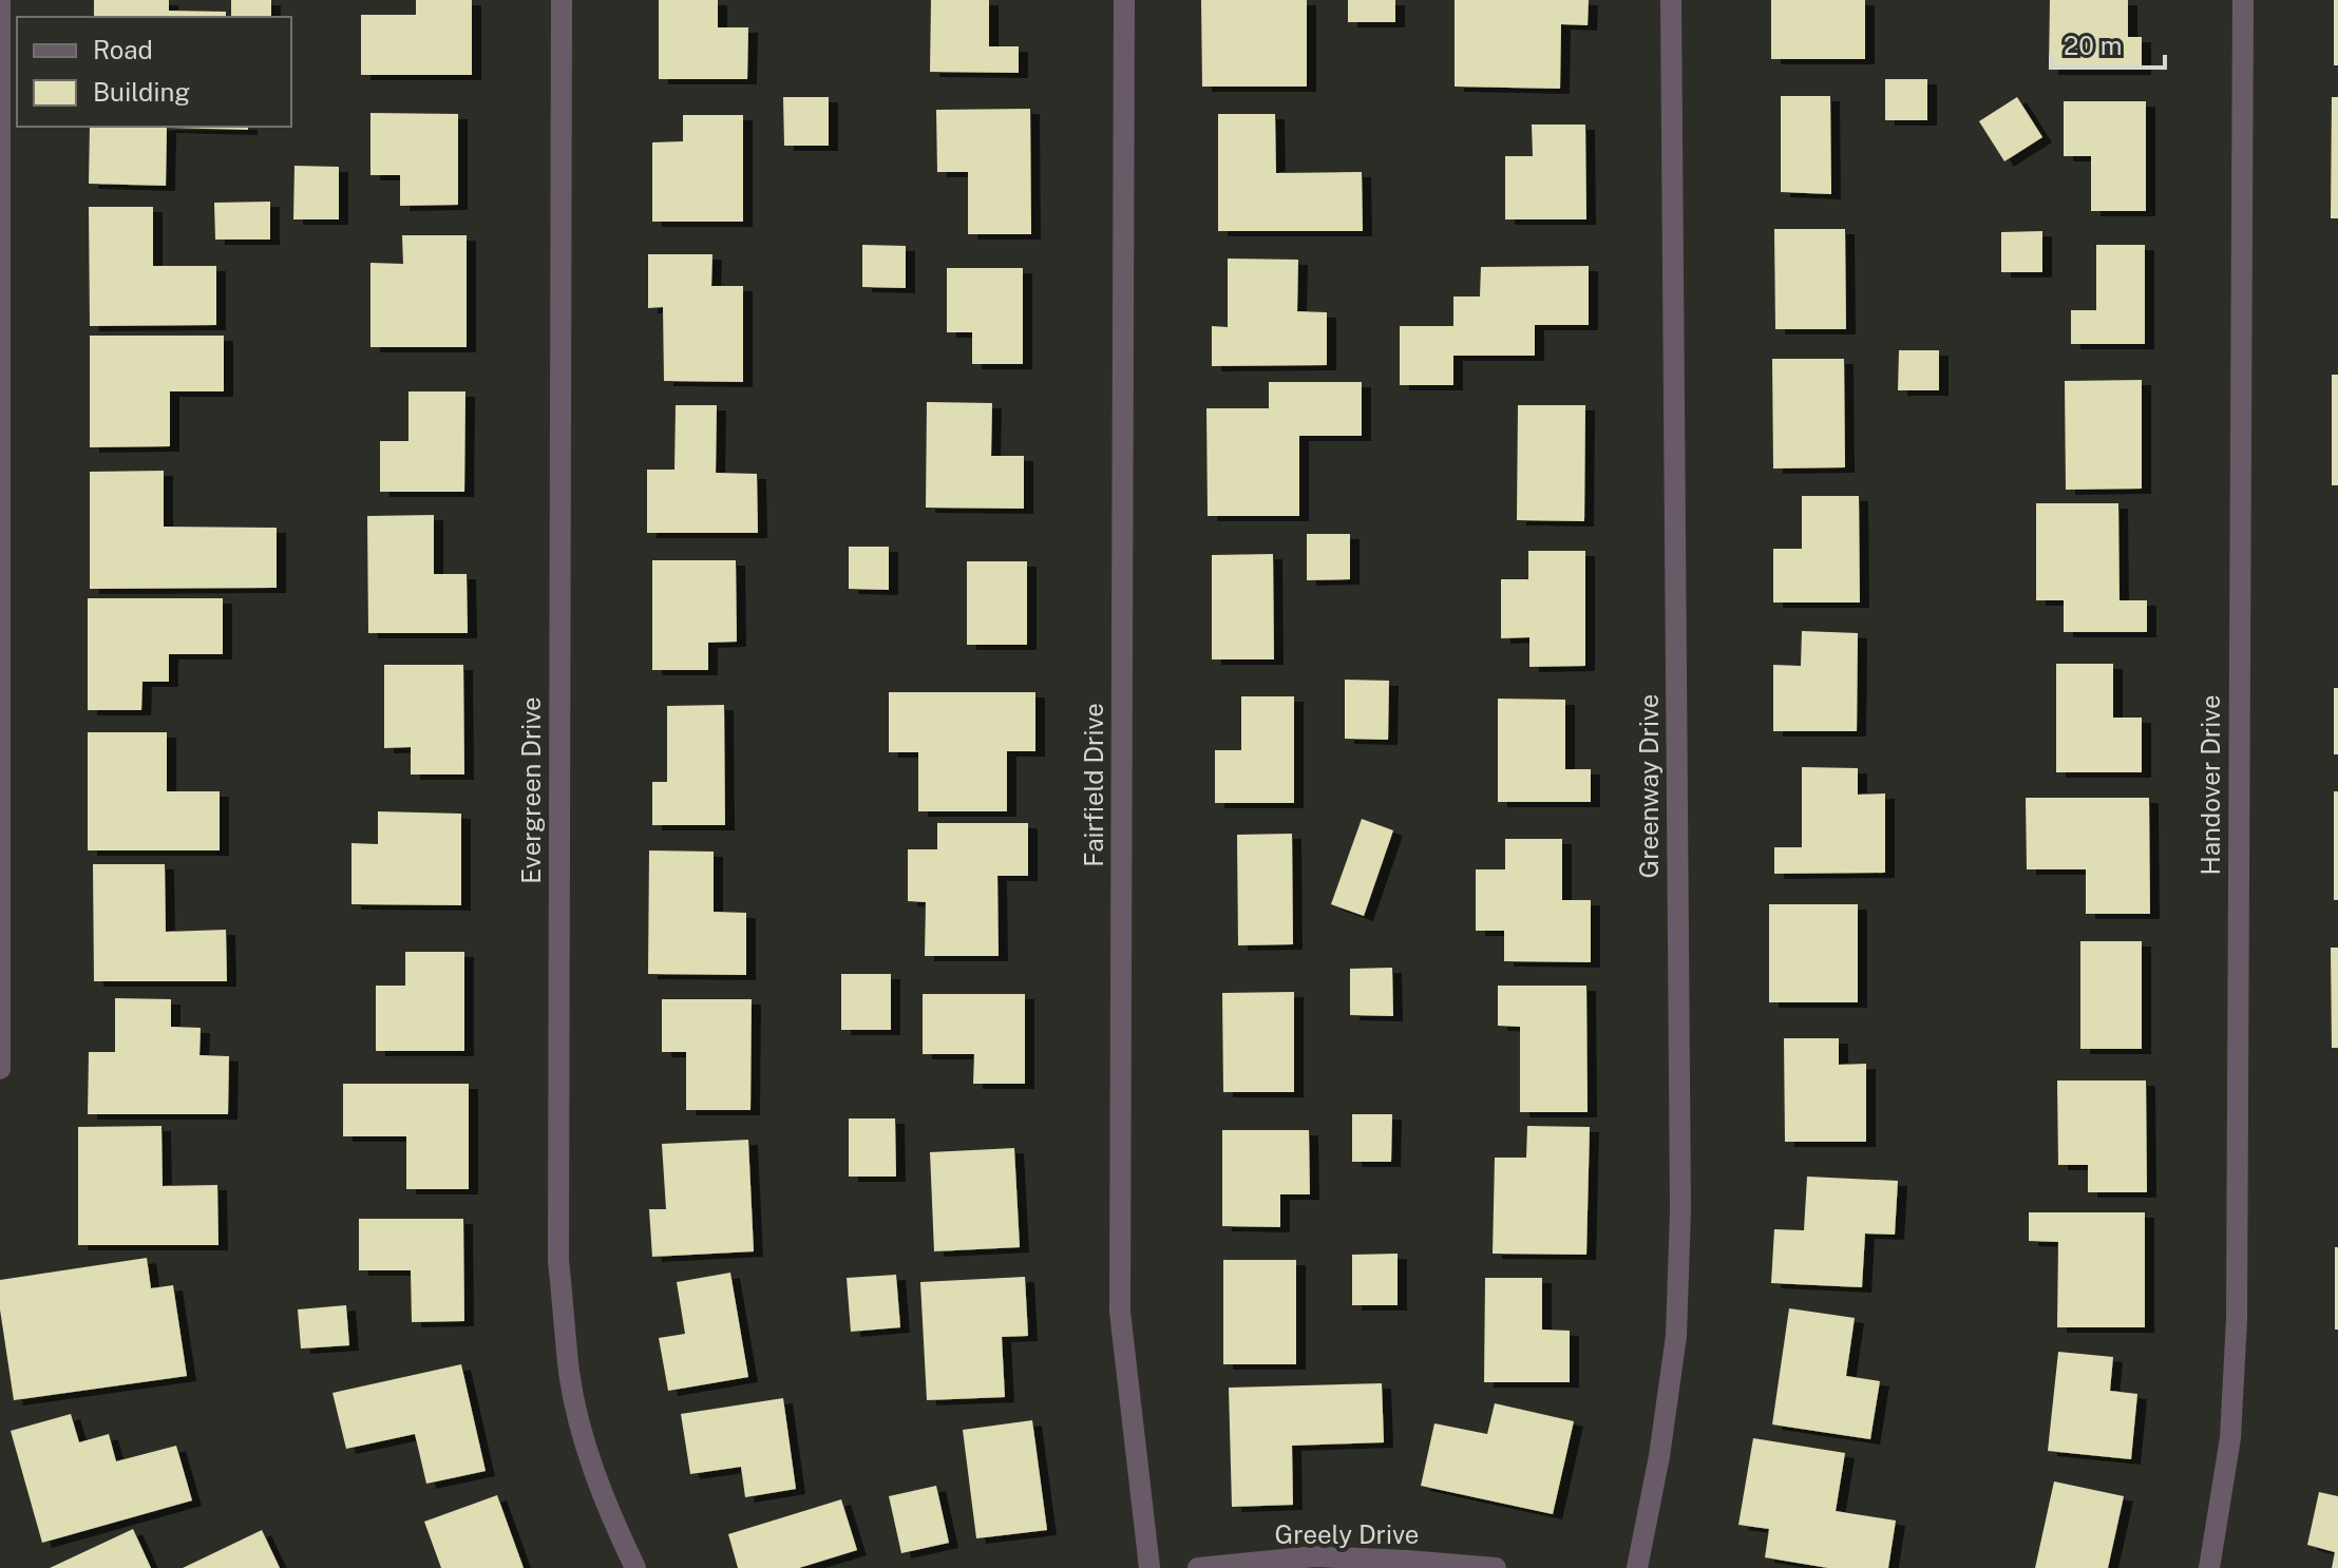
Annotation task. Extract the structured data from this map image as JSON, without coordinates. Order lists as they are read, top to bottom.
{
  "streets": {
    "street": [
      "Fairfield Drive",
      "Handover Drive",
      "Greenway Drive",
      "Evergreen Drive",
      "Greely Drive"
    ]
  },
  "legend": ["Road", "Building"],
  "scale_bar": "20 m"
}
